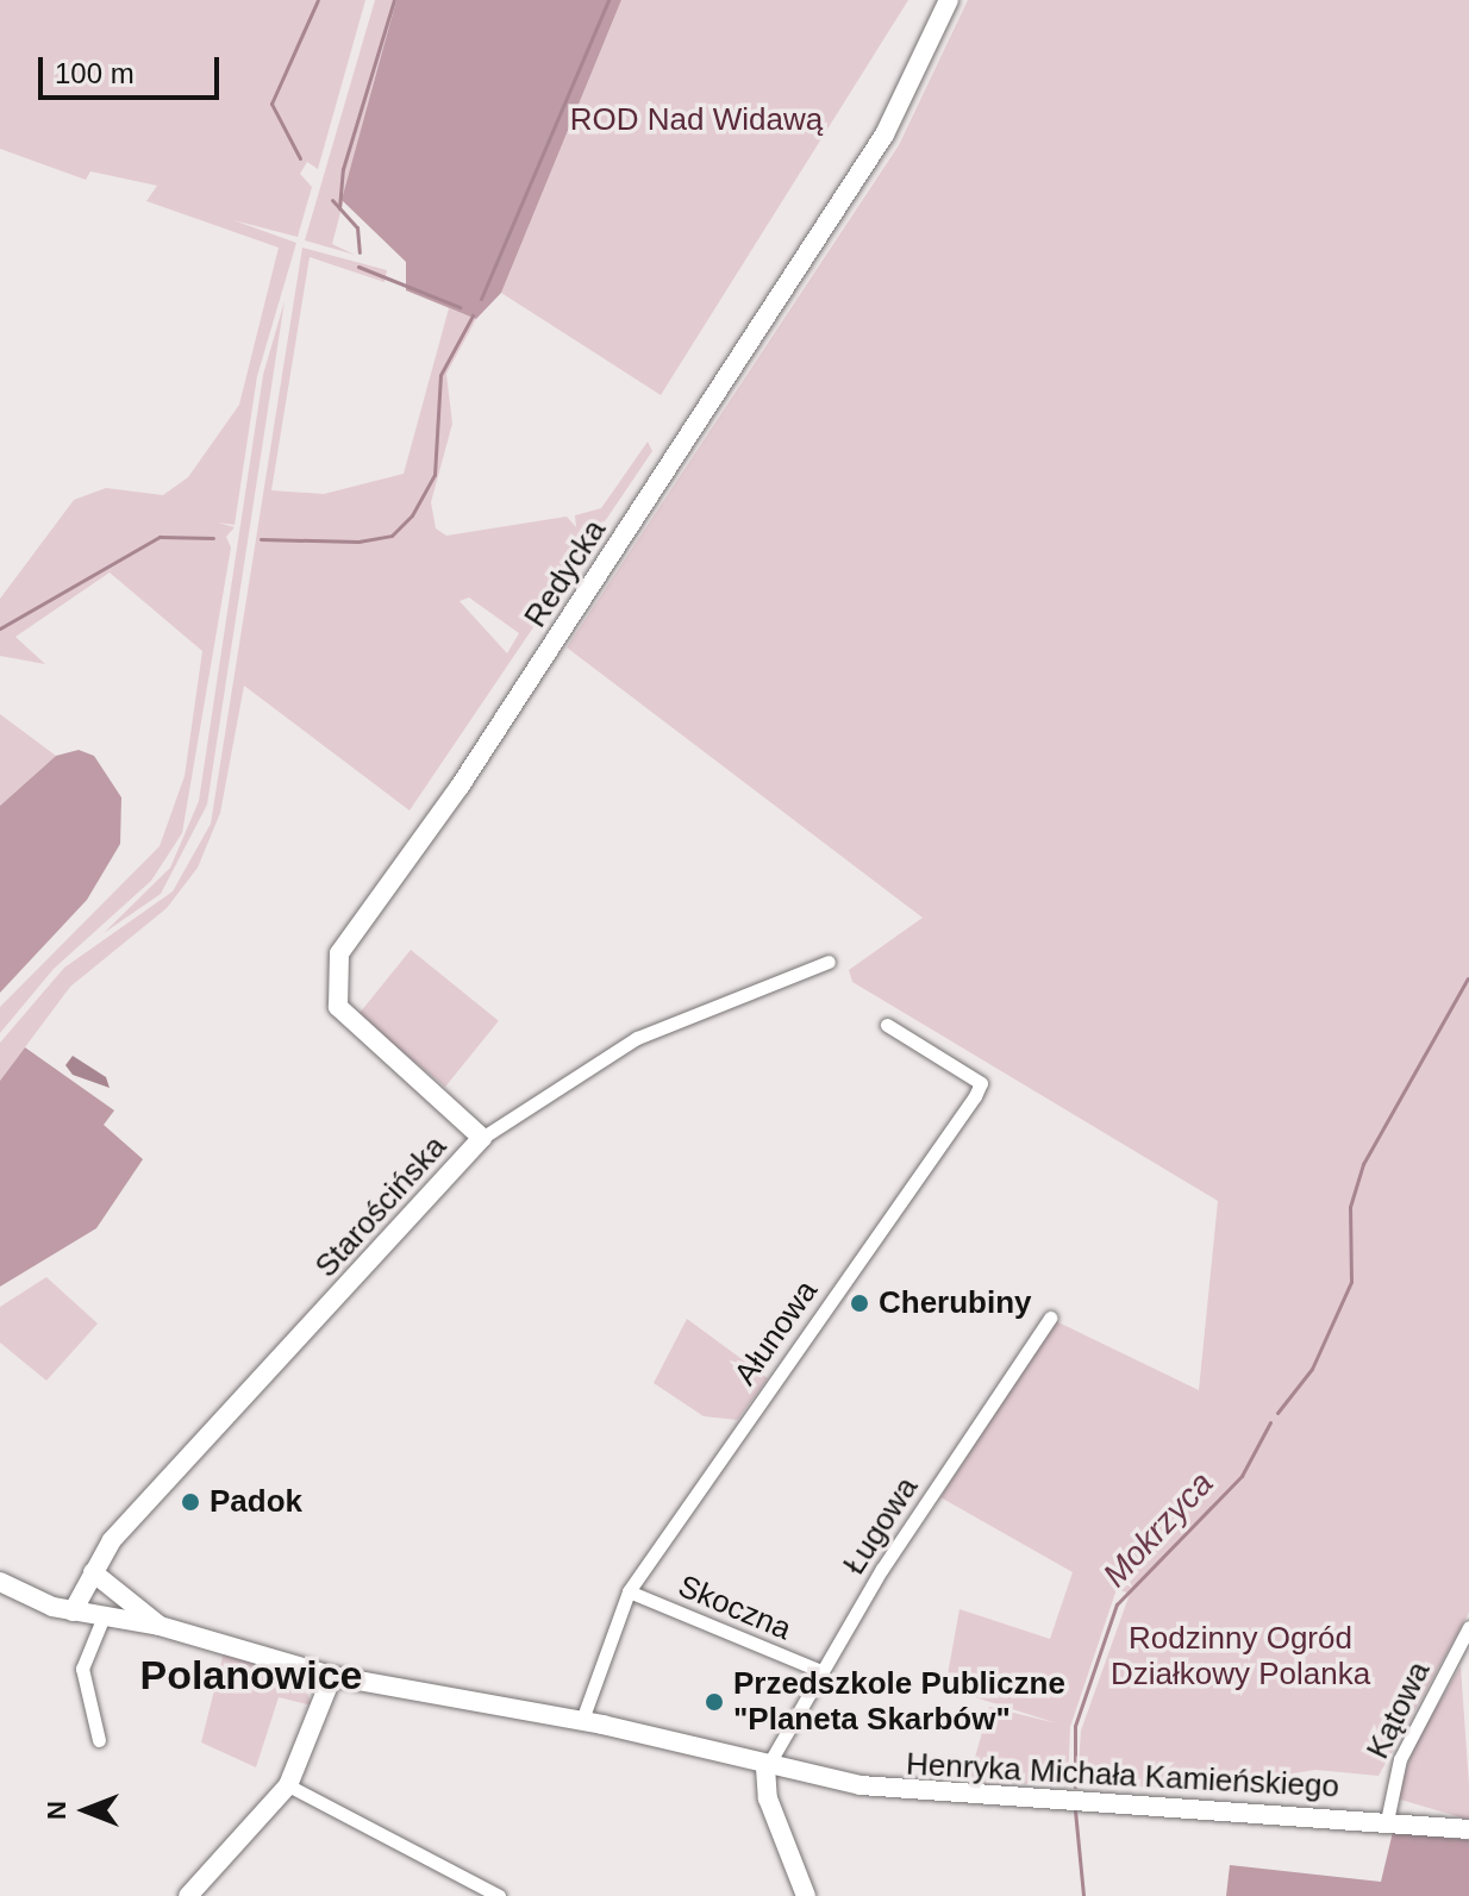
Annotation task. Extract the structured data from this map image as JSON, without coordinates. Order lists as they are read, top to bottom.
{
  "streets": {
    "street": [
      "Redycka",
      "Starościńska",
      "Ałunowa",
      "Ługowa",
      "Skoczna",
      "Kątowa",
      "Henryka Michała Kamieńskiego"
    ]
  },
  "crossings": [
    ["Redycka", "Starościńska"],
    ["Starościńska", "Henryka Michała Kamieńskiego"],
    ["Ałunowa", "Skoczna"],
    ["Ałunowa", "Henryka Michała Kamieńskiego"],
    ["Ługowa", "Skoczna"],
    ["Ługowa", "Henryka Michała Kamieńskiego"],
    ["Kątowa", "Henryka Michała Kamieńskiego"]
  ],
  "districts": ["Polanowice"],
  "water": ["Mokrzyca"],
  "parks": ["ROD Nad Widawą", "Rodzinny Ogród Działkowy Polanka"],
  "places": ["Cherubiny", "Padok", "Przedszkole Publiczne \"Planeta Skarbów\""],
  "scale_bar": "100 m",
  "north": "left"
}
